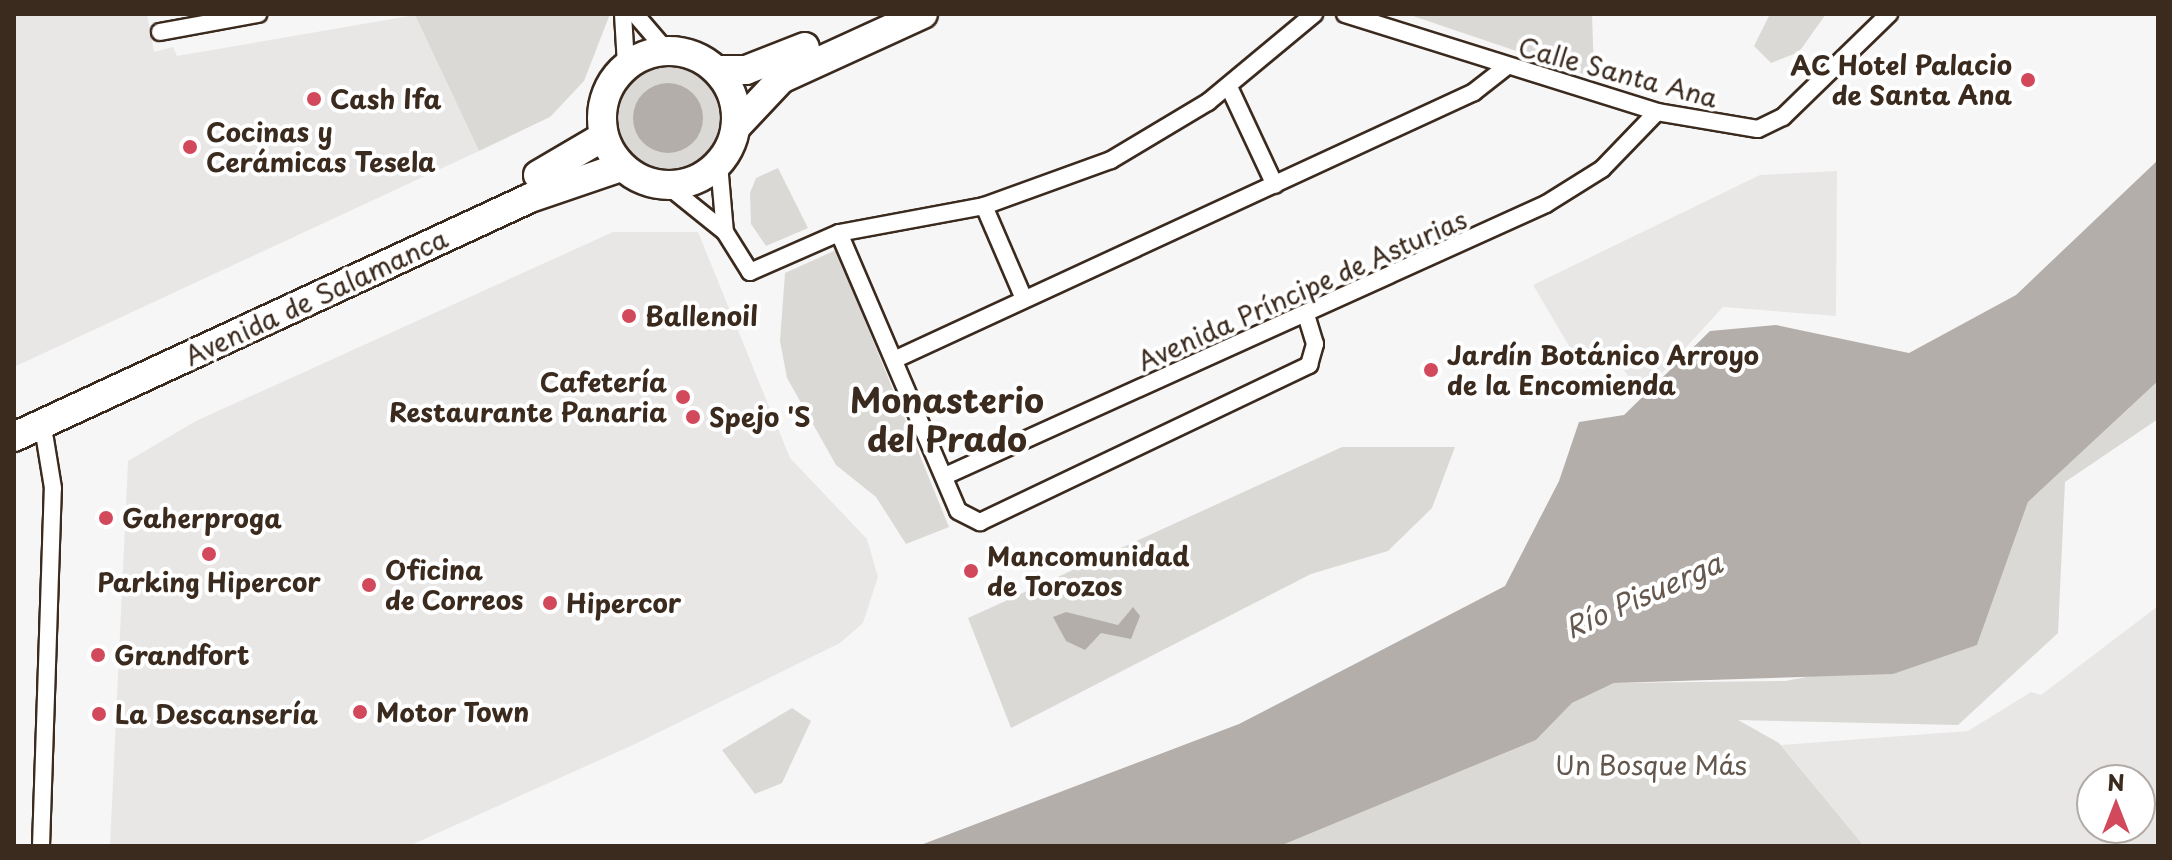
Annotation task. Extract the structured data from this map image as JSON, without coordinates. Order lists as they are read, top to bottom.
{
  "streets": {
    "highway": ["Avenida de Salamanca"],
    "street": ["Calle Santa Ana", "Avenida Príncipe de Asturias"]
  },
  "crossings": [
    ["Calle Santa Ana", "Avenida Príncipe de Asturias"]
  ],
  "districts": ["Monasterio del Prado"],
  "water": ["Río Pisuerga"],
  "parks": ["Un Bosque Más"],
  "places": [
    "AC Hotel Palacio de Santa Ana",
    "Cash Ifa",
    "Cocinas y Cerámicas Tesela",
    "Ballenoil",
    "Jardín Botánico Arroyo de la Encomienda",
    "Cafetería Restaurante Panaria",
    "Spejo 'S",
    "Gaherproga",
    "Parking Hipercor",
    "Mancomunidad de Torozos",
    "Oficina de Correos",
    "Hipercor",
    "Grandfort",
    "Motor Town",
    "La Descansería"
  ],
  "north": "top"
}
